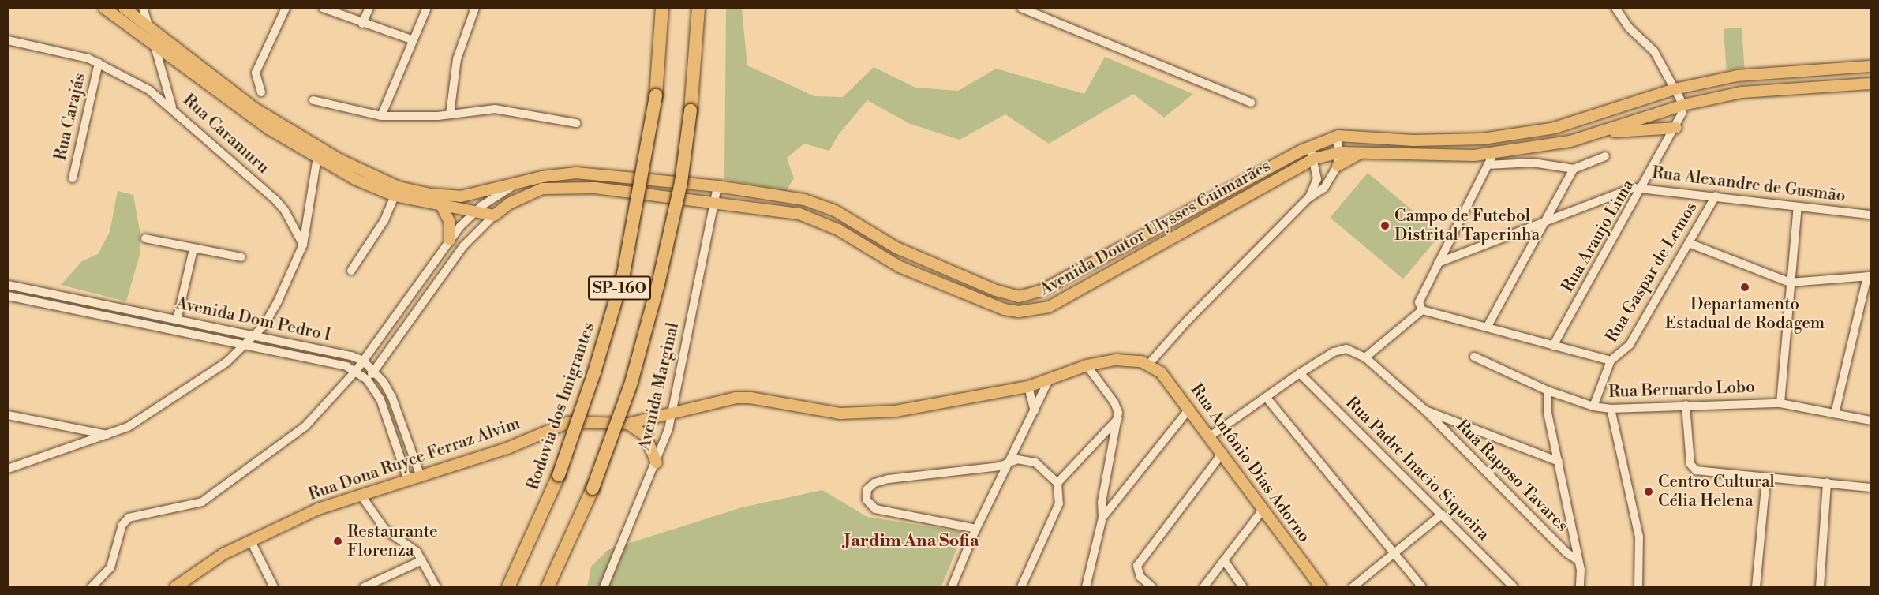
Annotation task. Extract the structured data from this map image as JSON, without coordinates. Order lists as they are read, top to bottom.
{
  "streets": {
    "highway": ["SP-160", "Rodovia dos Imigrantes"],
    "main road": ["Avenida Doutor Ulysses Guimarães", "Rua Dona Ruyce Ferraz Alvim", "Rua Antônio Dias Adorno"],
    "street": [
      "Rua Carajás",
      "Rua Caramuru",
      "Rua Alexandre de Gusmão",
      "Rua Araujo Lima",
      "Rua Gaspar de Lemos",
      "Avenida Dom Pedro I",
      "Avenida Marginal",
      "Rua Bernardo Lobo",
      "Rua Padre Inacio Siqueira",
      "Rua Raposo Tavares"
    ]
  },
  "crossings": [
    ["Rua Carajás", "Rua Caramuru"],
    ["Rua Alexandre de Gusmão", "Rua Araujo Lima"],
    ["Rua Alexandre de Gusmão", "Rua Gaspar de Lemos"],
    ["Avenida Doutor Ulysses Guimarães", "Rua Araujo Lima"],
    ["Avenida Doutor Ulysses Guimarães", "Avenida Dom Pedro I"],
    ["Avenida Doutor Ulysses Guimarães", "Avenida Marginal"],
    ["Rua Araujo Lima", "Rua Gaspar de Lemos"],
    ["Rua Gaspar de Lemos", "Rua Bernardo Lobo"],
    ["Avenida Dom Pedro I", "Rua Dona Ruyce Ferraz Alvim"],
    ["Avenida Marginal", "Rua Dona Ruyce Ferraz Alvim"],
    ["Rua Dona Ruyce Ferraz Alvim", "Rua Antônio Dias Adorno"]
  ],
  "districts": ["Jardim Ana Sofia"],
  "places": [
    "Campo de Futebol Distrital Taperinha",
    "Departamento Estadual de Rodagem",
    "Centro Cultural Célia Helena",
    "Restaurante Florenza"
  ]
}
